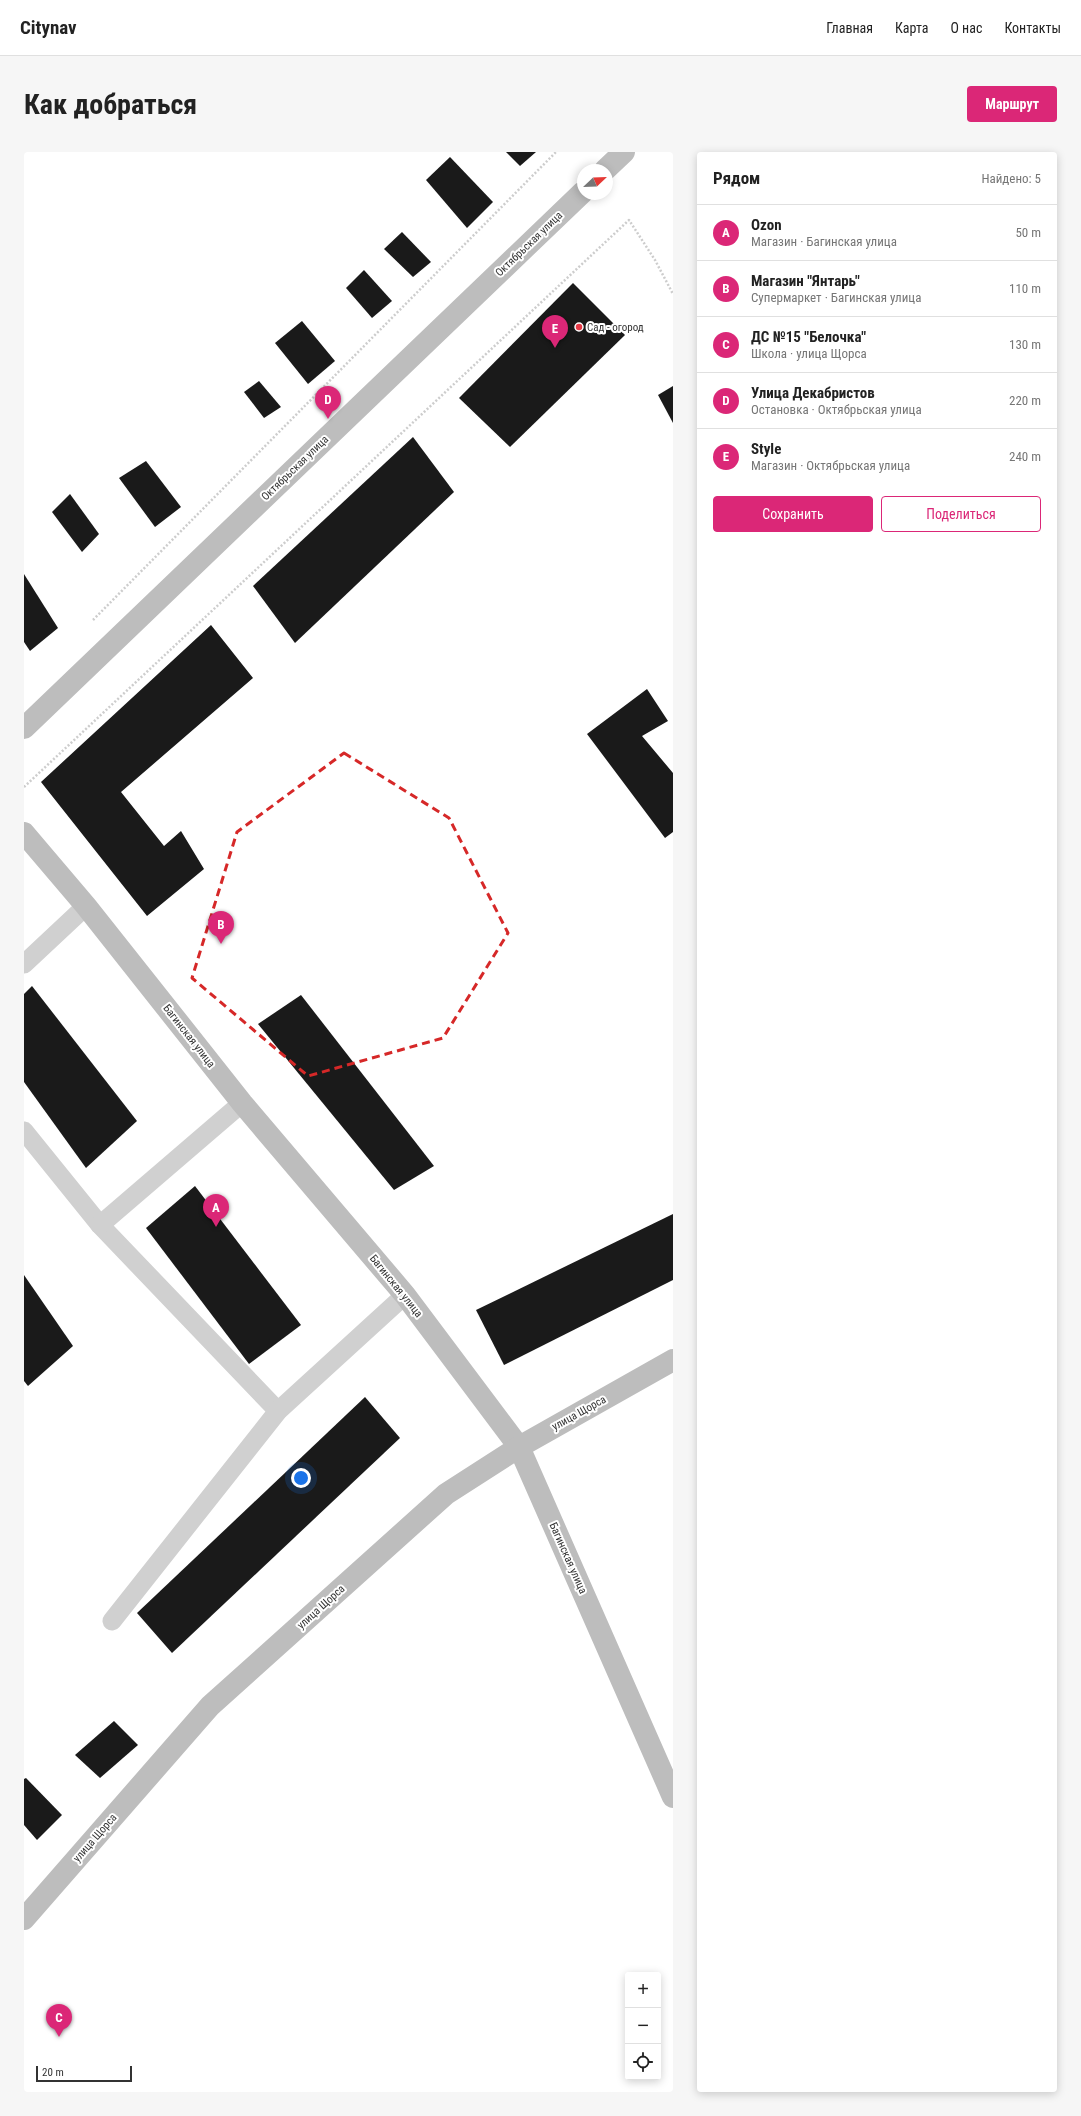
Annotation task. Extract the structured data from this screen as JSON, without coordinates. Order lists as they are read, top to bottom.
{
  "streets": {
    "street": ["Октябрьская улица", "Багинская улица", "улица Щорса"]
  },
  "crossings": [
    ["Багинская улица", "улица Щорса"]
  ],
  "places": ["Сад - огород"],
  "scale_bar": "20 m",
  "north": "top right",
  "page": {
    "header": "Citynav",
    "nav": [
      "Главная",
      "Карта",
      "О нас",
      "Контакты"
    ],
    "buttons": [
      "Маршрут",
      ["Сохранить", "Поделиться"]
    ],
    "title": "Как добраться",
    "heading": ["Рядом", "Найдено: 5"],
    "list": [
      {
        "mark": "A",
        "name": "Ozon",
        "note": "Магазин · Багинская улица",
        "value": "50 m"
      },
      {
        "mark": "B",
        "name": "Магазин \"Янтарь\"",
        "note": "Супермаркет · Багинская улица",
        "value": "110 m"
      },
      {
        "mark": "C",
        "name": "ДС №15 \"Белочка\"",
        "note": "Школа · улица Щорса",
        "value": "130 m"
      },
      {
        "mark": "D",
        "name": "Улица Декабристов",
        "note": "Остановка · Октябрьская улица",
        "value": "220 m"
      },
      {
        "mark": "E",
        "name": "Style",
        "note": "Магазин · Октябрьская улица",
        "value": "240 m"
      }
    ],
    "pins": [
      "E",
      "D",
      "B",
      "A",
      "C"
    ],
    "map_buttons": ["+", "−"],
    "scale": "20 m"
  }
}
